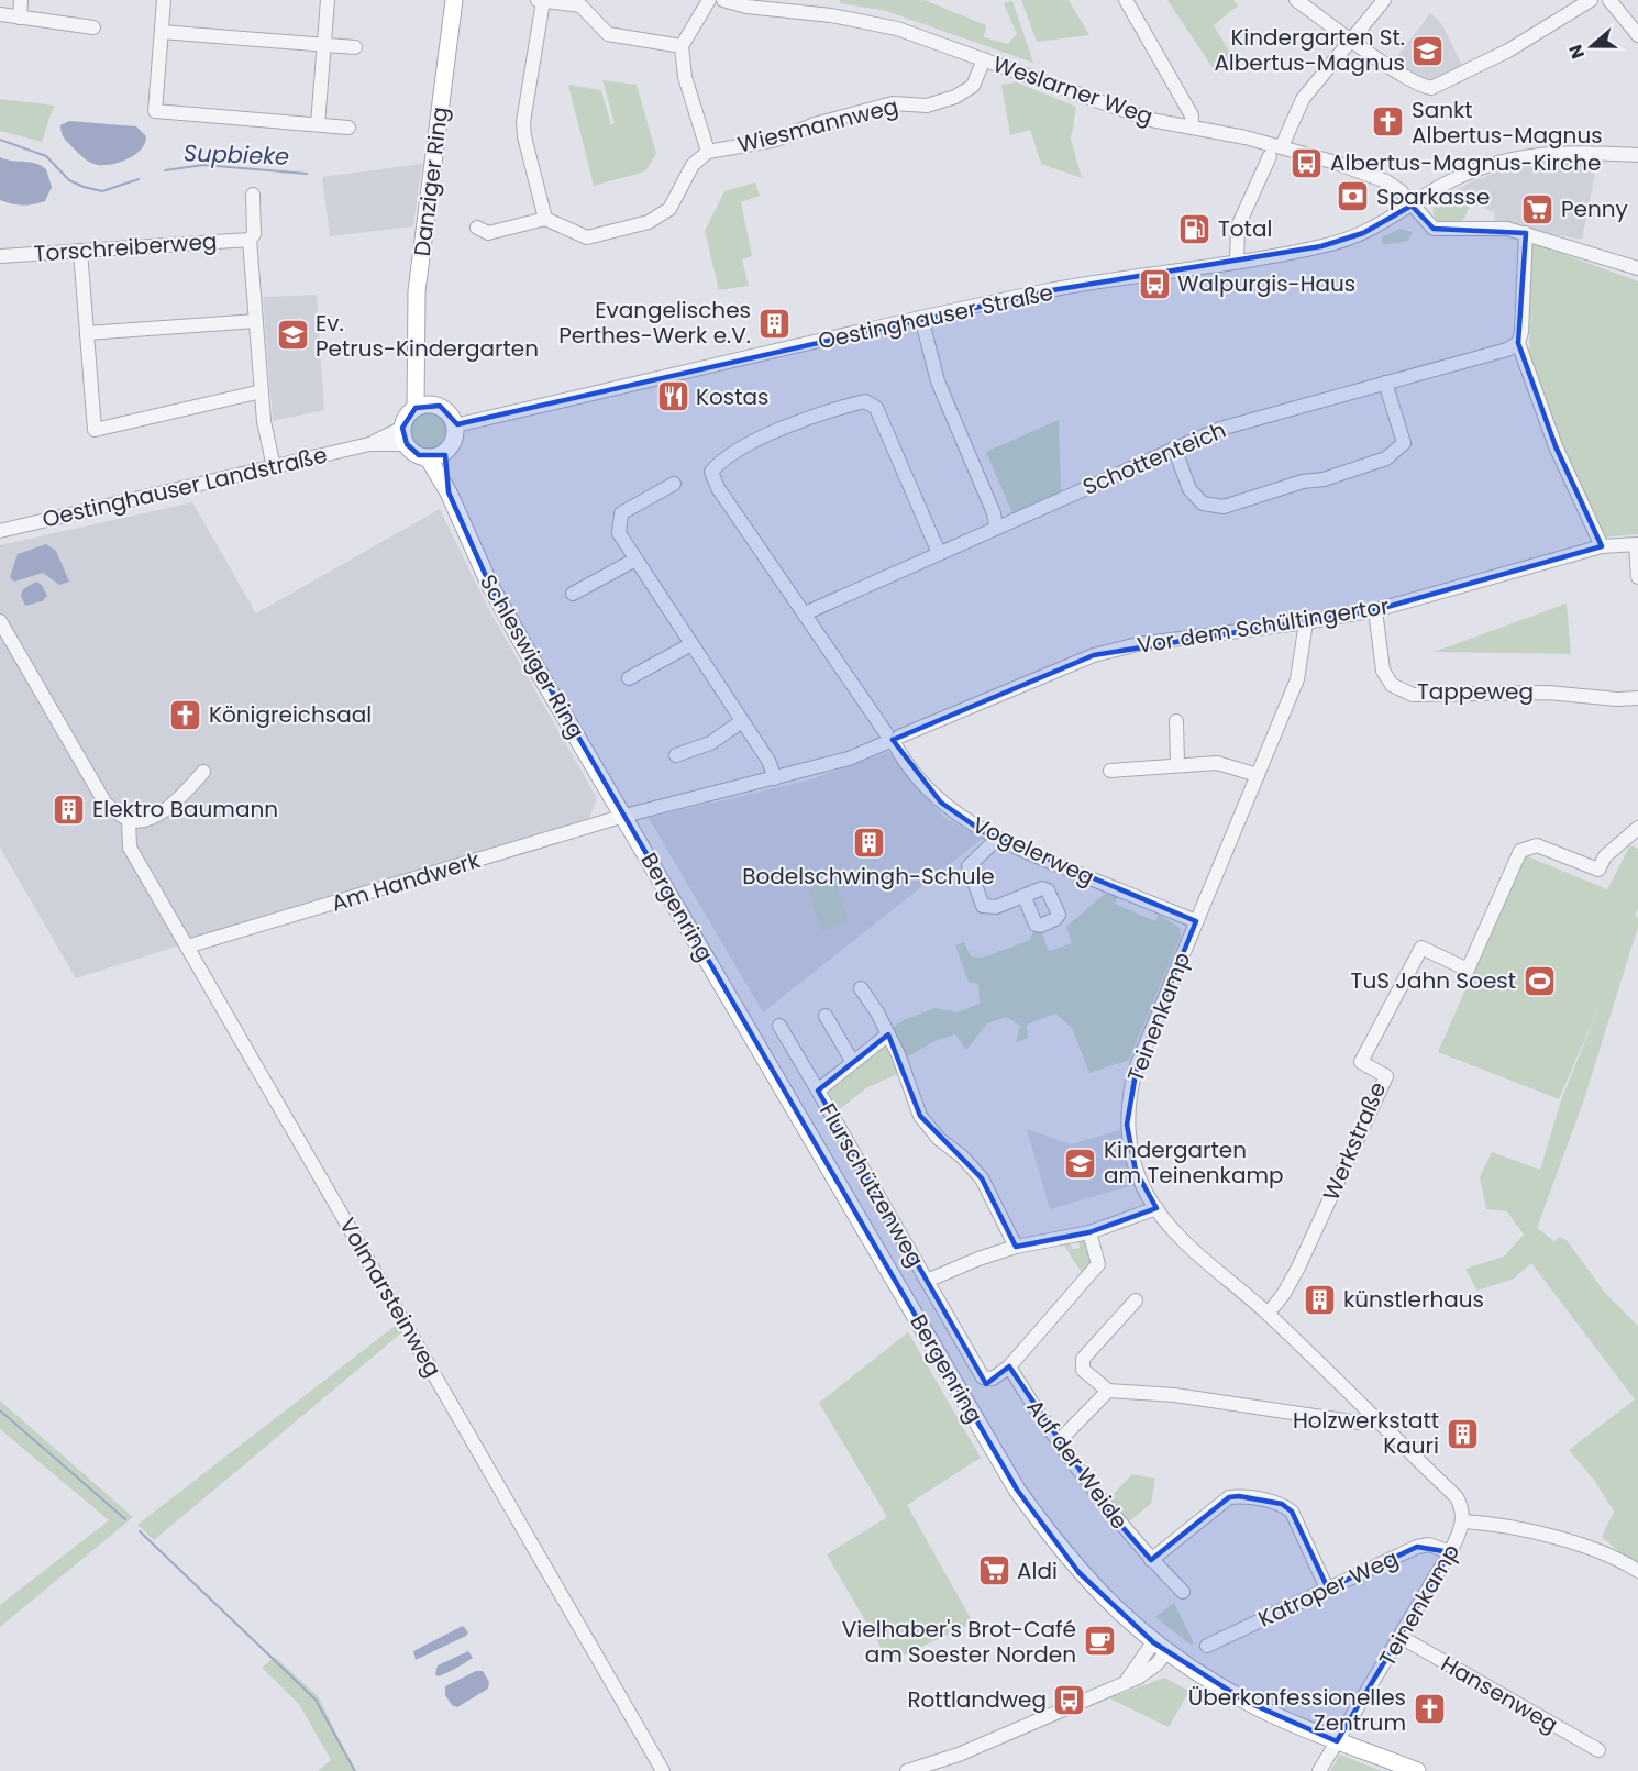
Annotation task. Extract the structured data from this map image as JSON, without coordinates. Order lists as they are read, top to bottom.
{
  "streets": {
    "main road": ["Danziger Ring", "Schleswiger Ring", "Bergenring"],
    "street": [
      "Weslarner Weg",
      "Wiesmannweg",
      "Torschreiberweg",
      "Oestinghauser Straße",
      "Schottenteich",
      "Oestinghauser Landstraße",
      "Vor dem Schültingertor",
      "Tappeweg",
      "Vogelerweg",
      "Am Handwerk",
      "Teinenkamp",
      "Werkstraße",
      "Flurschützenweg",
      "Volmarsteinweg",
      "Auf der Weide",
      "Katroper Weg",
      "Hansenweg"
    ]
  },
  "crossings": [
    ["Weslarner Weg", "Wiesmannweg"],
    ["Weslarner Weg", "Oestinghauser Straße"],
    ["Danziger Ring", "Oestinghauser Straße"],
    ["Danziger Ring", "Oestinghauser Landstraße"],
    ["Danziger Ring", "Schleswiger Ring"],
    ["Oestinghauser Straße", "Oestinghauser Landstraße"],
    ["Oestinghauser Straße", "Schleswiger Ring"],
    ["Schottenteich", "Vogelerweg"],
    ["Oestinghauser Landstraße", "Schleswiger Ring"],
    ["Vor dem Schültingertor", "Schleswiger Ring"],
    ["Vor dem Schültingertor", "Tappeweg"],
    ["Vor dem Schültingertor", "Vogelerweg"],
    ["Vor dem Schültingertor", "Am Handwerk"],
    ["Vor dem Schültingertor", "Bergenring"],
    ["Vor dem Schültingertor", "Teinenkamp"],
    ["Schleswiger Ring", "Am Handwerk"],
    ["Schleswiger Ring", "Bergenring"],
    ["Vogelerweg", "Teinenkamp"],
    ["Am Handwerk", "Bergenring"],
    ["Am Handwerk", "Volmarsteinweg"],
    ["Bergenring", "Teinenkamp"],
    ["Teinenkamp", "Werkstraße"],
    ["Teinenkamp", "Katroper Weg"],
    ["Teinenkamp", "Hansenweg"],
    ["Flurschützenweg", "Auf der Weide"]
  ],
  "water": ["Supbieke"],
  "places": {
    "school or university": ["Kindergarten St. Albertus-Magnus", "Ev. Petrus-Kindergarten", "Kindergarten am Teinenkamp"],
    "church": ["Sankt Albertus-Magnus", "Königreichsaal", "Überkonfessionelles Zentrum"],
    "bus stop": ["Albertus-Magnus-Kirche", "Walpurgis-Haus", "Rottlandweg"],
    "bank": ["Sparkasse"],
    "supermarket": ["Penny", "Aldi"],
    "fuel station": ["Total"],
    "building": [
      "Evangelisches Perthes-Werk e.V.",
      "Elektro Baumann",
      "Bodelschwingh-Schule",
      "künstlerhaus",
      "Holzwerkstatt Kauri"
    ],
    "restaurant": ["Kostas"],
    "sports": ["TuS Jahn Soest"],
    "cafe": ["Vielhaber's Brot-Café am Soester Norden"]
  },
  "north": "left"
}
